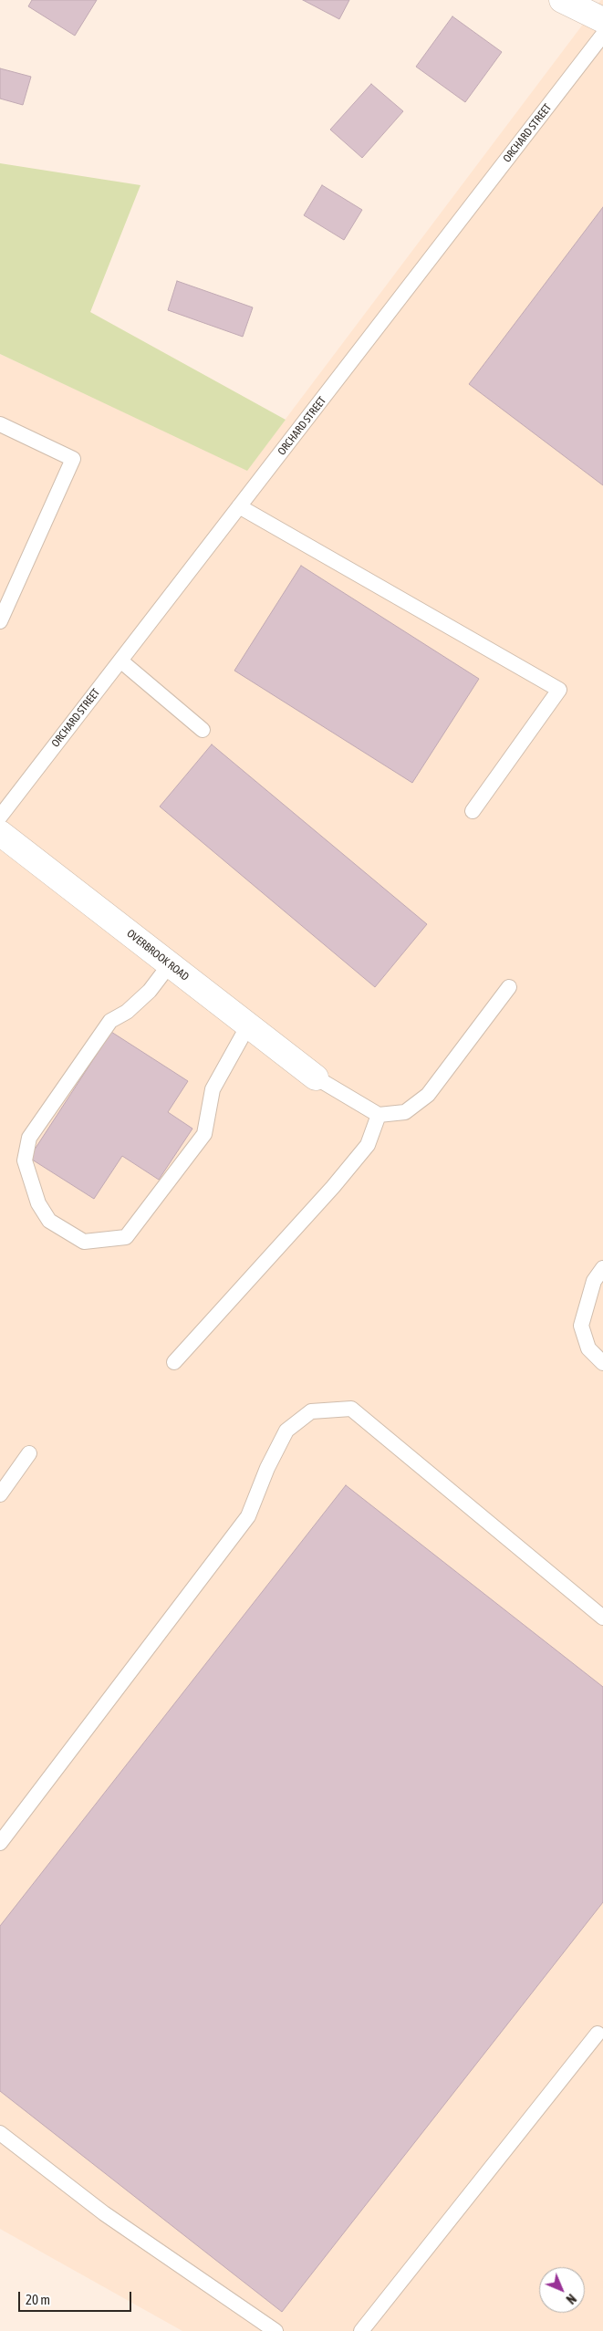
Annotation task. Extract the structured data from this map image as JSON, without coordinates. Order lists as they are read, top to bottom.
{
  "streets": {
    "street": ["OVERBROOK ROAD"],
    "lane": ["ORCHARD STREET"]
  },
  "scale_bar": "20 m",
  "north": "bottom right"
}
